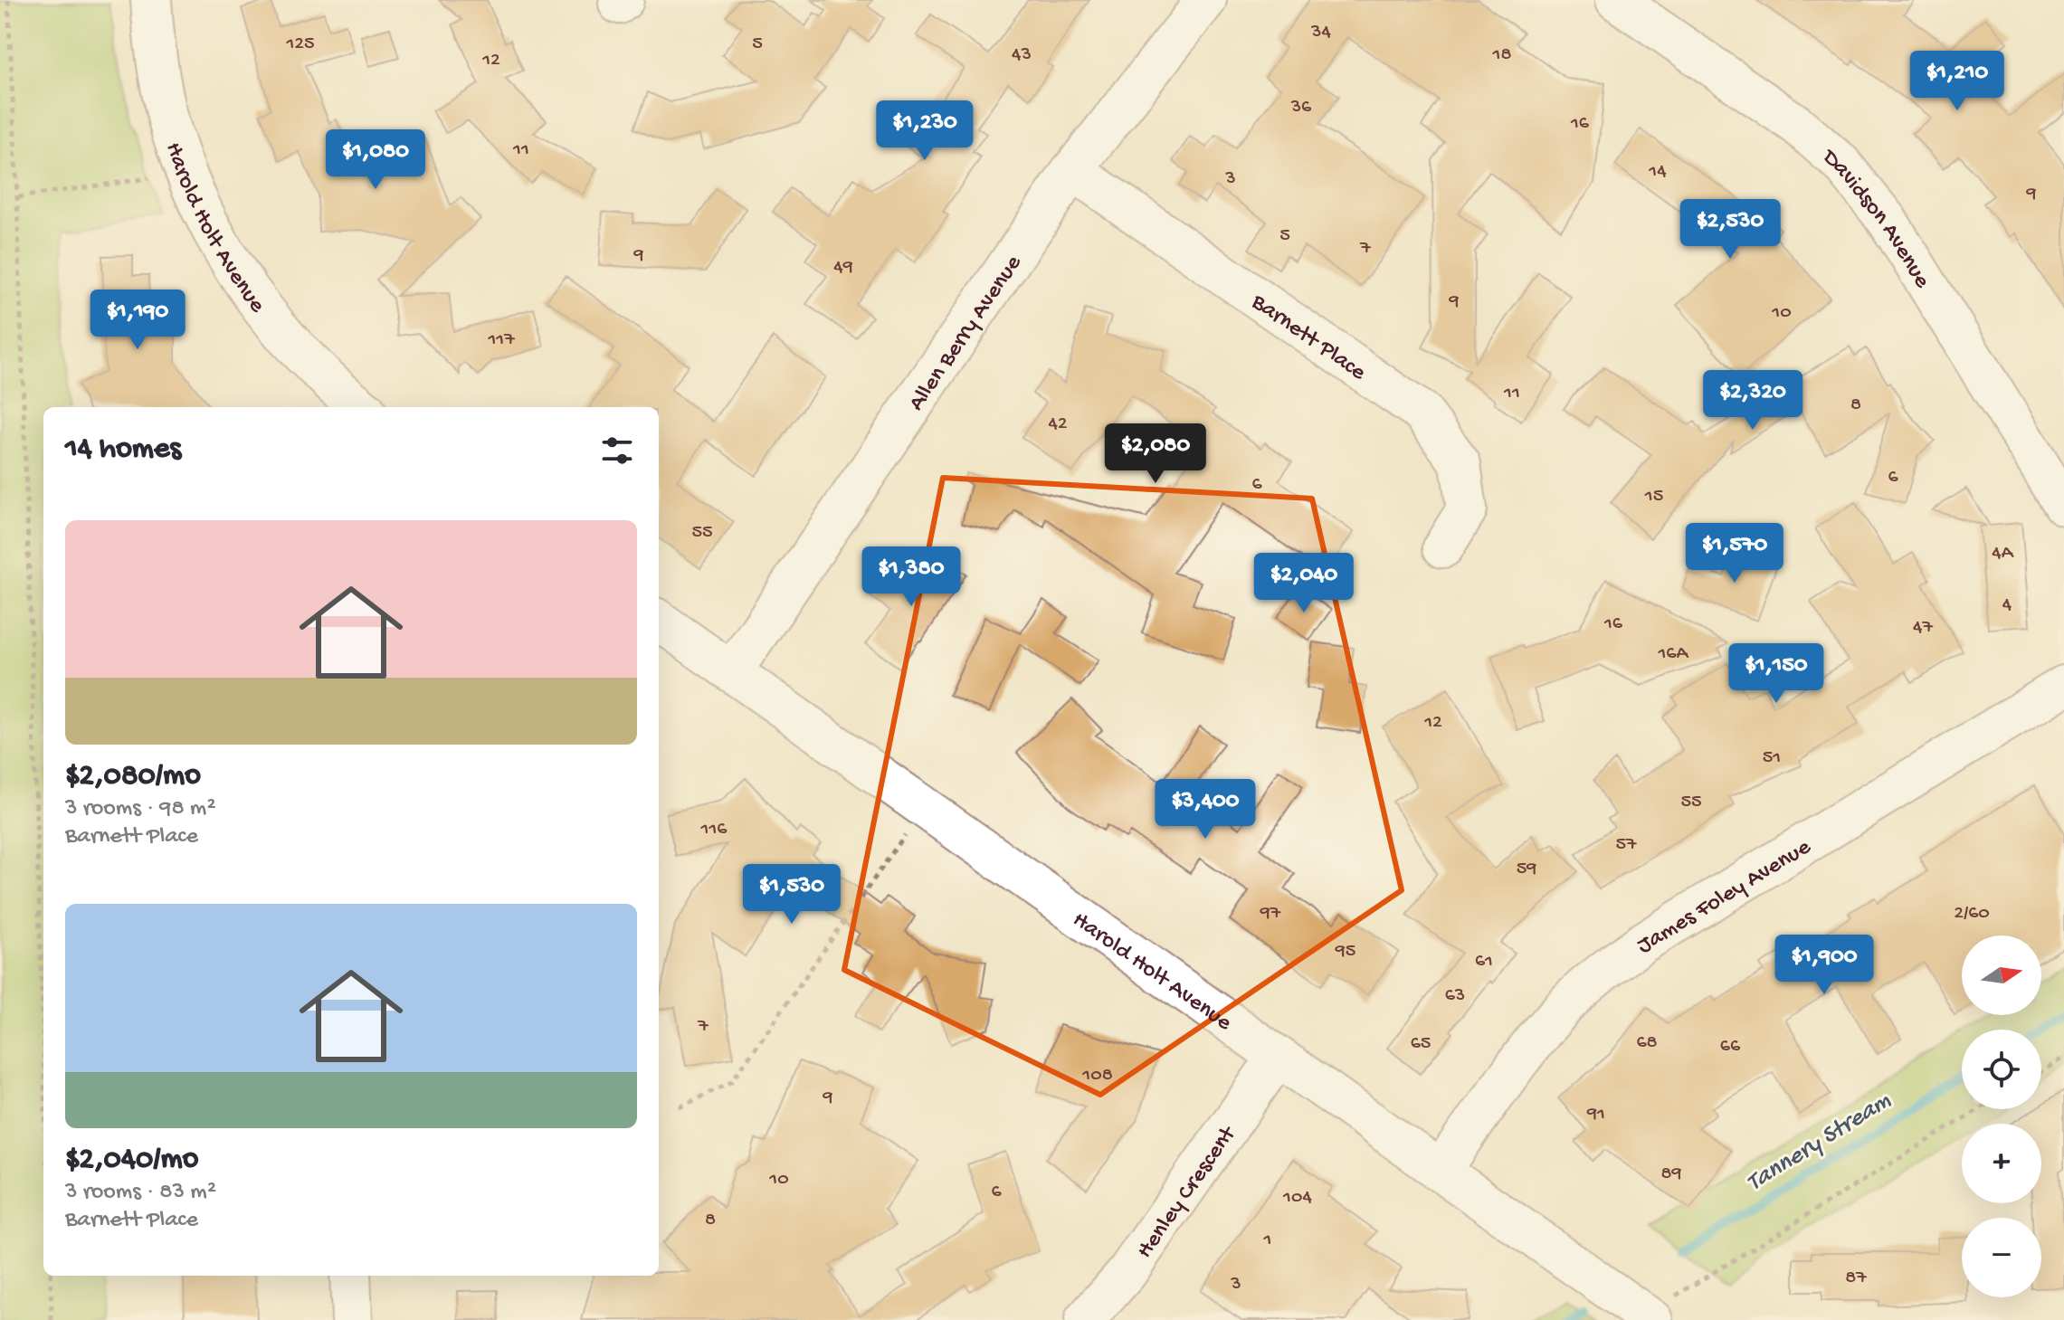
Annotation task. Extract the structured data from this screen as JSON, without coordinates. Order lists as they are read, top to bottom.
{
  "streets": {
    "street": [
      "Davidson Avenue",
      "Harold Holt Avenue",
      "Allen Berry Avenue",
      "Barnett Place",
      "James Foley Avenue",
      "Henley Crescent"
    ]
  },
  "crossings": [
    ["Harold Holt Avenue", "Allen Berry Avenue"],
    ["Harold Holt Avenue", "James Foley Avenue"],
    ["Harold Holt Avenue", "Henley Crescent"],
    ["Allen Berry Avenue", "Barnett Place"]
  ],
  "water": ["Tannery Stream"],
  "house_numbers": [
    "34",
    "125",
    "5",
    "43",
    "18",
    "12",
    "36",
    "16",
    "11",
    "14",
    "3",
    "9",
    "5",
    "7",
    "9",
    "49",
    "9",
    "10",
    "117",
    "11",
    "8",
    "42",
    "6",
    "6",
    "15",
    "55",
    "4A",
    "4",
    "16",
    "47",
    "16A",
    "12",
    "51",
    "55",
    "116",
    "57",
    "59",
    "97",
    "2/60",
    "95",
    "61",
    "63",
    "7",
    "68",
    "65",
    "66",
    "108",
    "9",
    "91",
    "89",
    "10",
    "6",
    "104",
    "8",
    "1",
    "87",
    "3"
  ],
  "north": "right",
  "page": {
    "price": [
      "$1,210",
      "$1,230",
      "$1,080",
      "$2,530",
      "$1,190",
      "$2,320",
      "$2,080",
      "$1,570",
      "$1,380",
      "$2,040",
      "$1,150",
      "$3,400",
      "$1,530",
      "$1,900"
    ],
    "heading": "14 homes",
    "list": [
      {
        "name": "$2,080/mo",
        "note": "3 rooms · 98 m² · Barnett Place"
      },
      {
        "name": "$2,040/mo",
        "note": "3 rooms · 83 m² · Barnett Place"
      }
    ],
    "map_buttons": ["+", "−"]
  }
}
